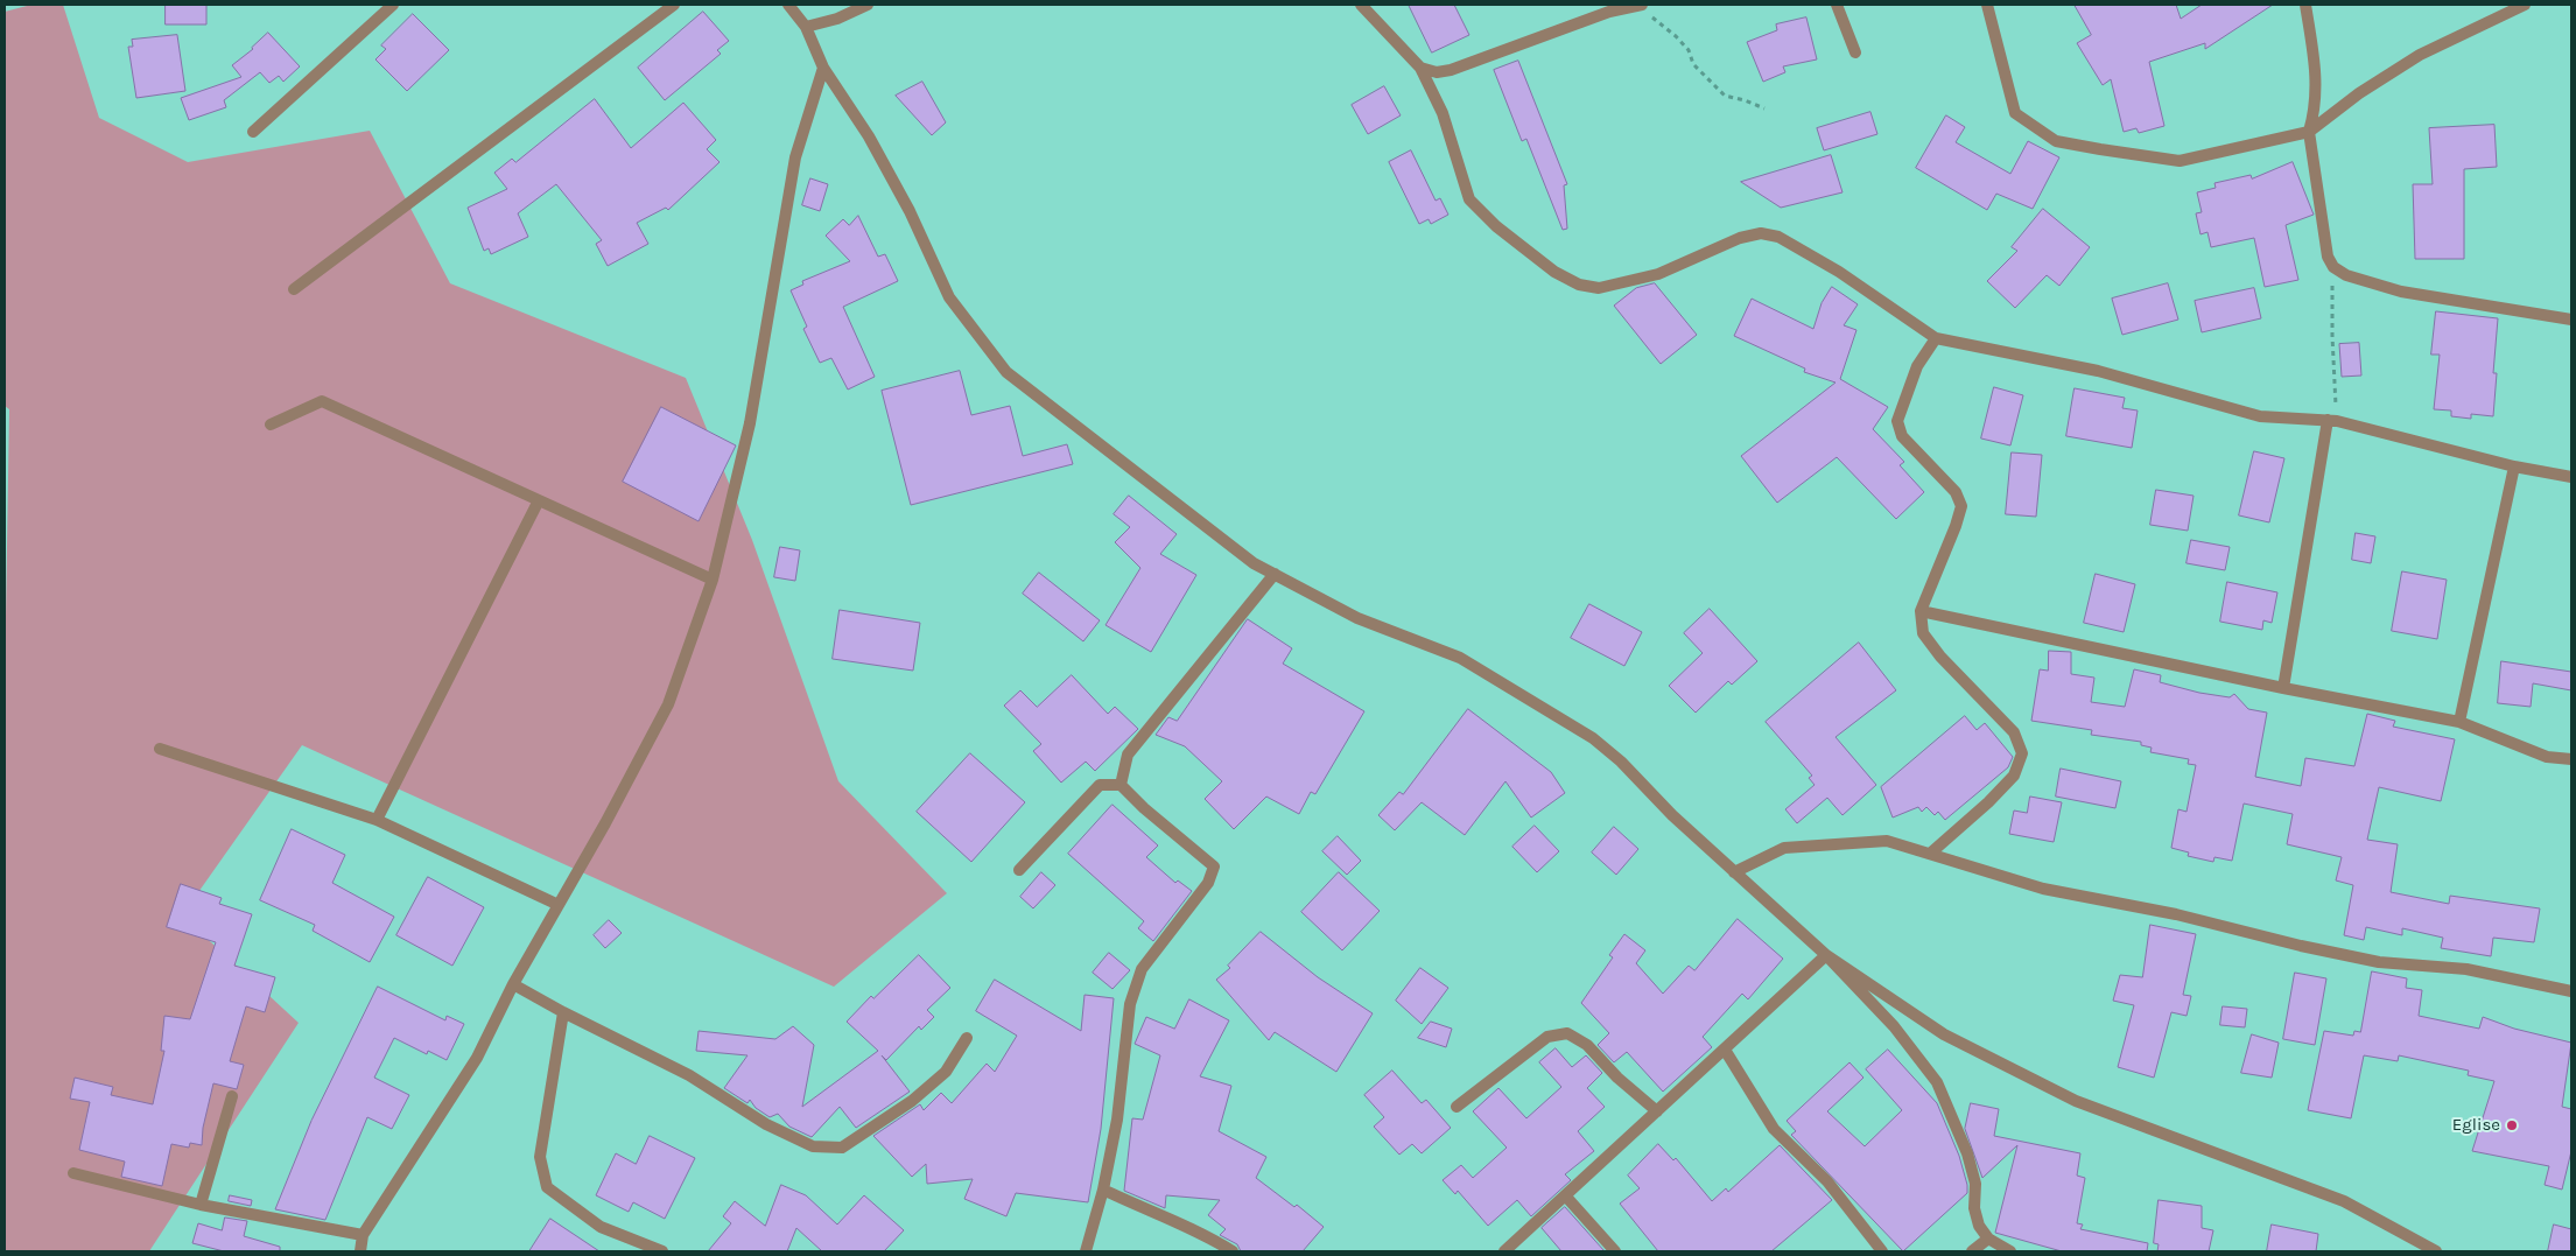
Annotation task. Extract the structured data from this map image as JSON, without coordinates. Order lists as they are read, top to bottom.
{
  "places": ["Eglise"]
}
